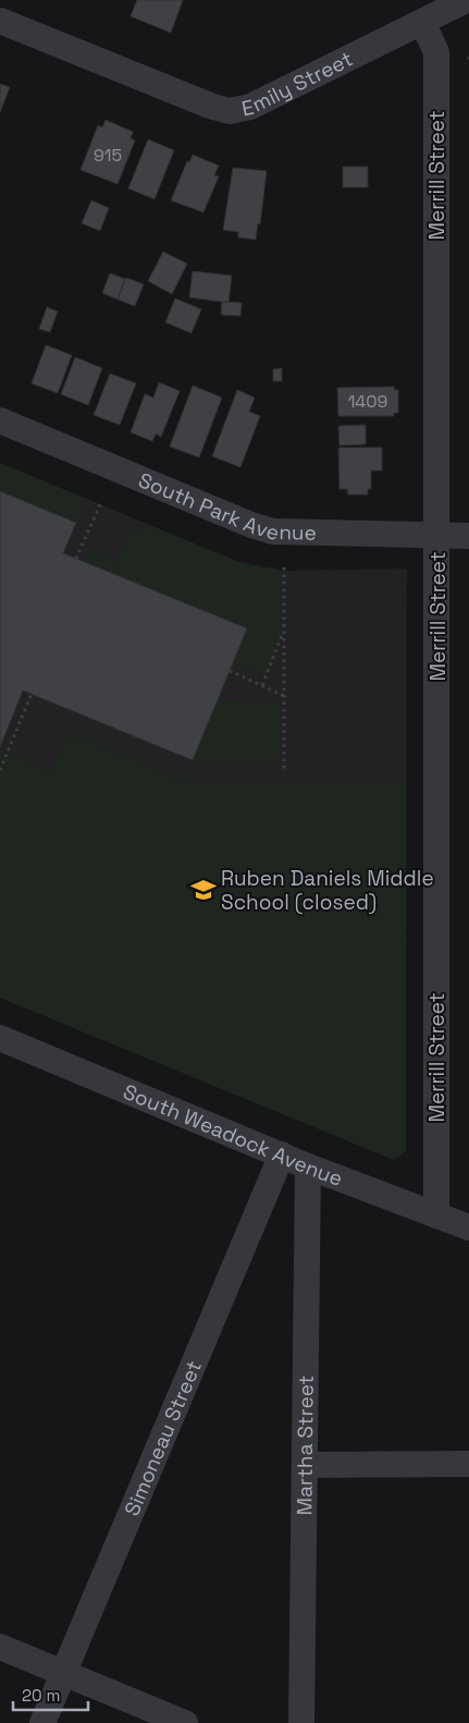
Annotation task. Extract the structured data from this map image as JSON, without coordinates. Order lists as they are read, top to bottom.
{
  "streets": {
    "street": [
      "Emily Street",
      "Merrill Street",
      "South Park Avenue",
      "South Weadock Avenue",
      "Simoneau Street",
      "Martha Street"
    ]
  },
  "crossings": [
    ["Emily Street", "Merrill Street"],
    ["Merrill Street", "South Park Avenue"],
    ["Merrill Street", "South Weadock Avenue"],
    ["South Weadock Avenue", "Simoneau Street"],
    ["South Weadock Avenue", "Martha Street"]
  ],
  "places": {
    "school or university": ["Ruben Daniels Middle School (closed)"]
  },
  "house_numbers": ["915", "1409"],
  "scale_bar": "20 m"
}
